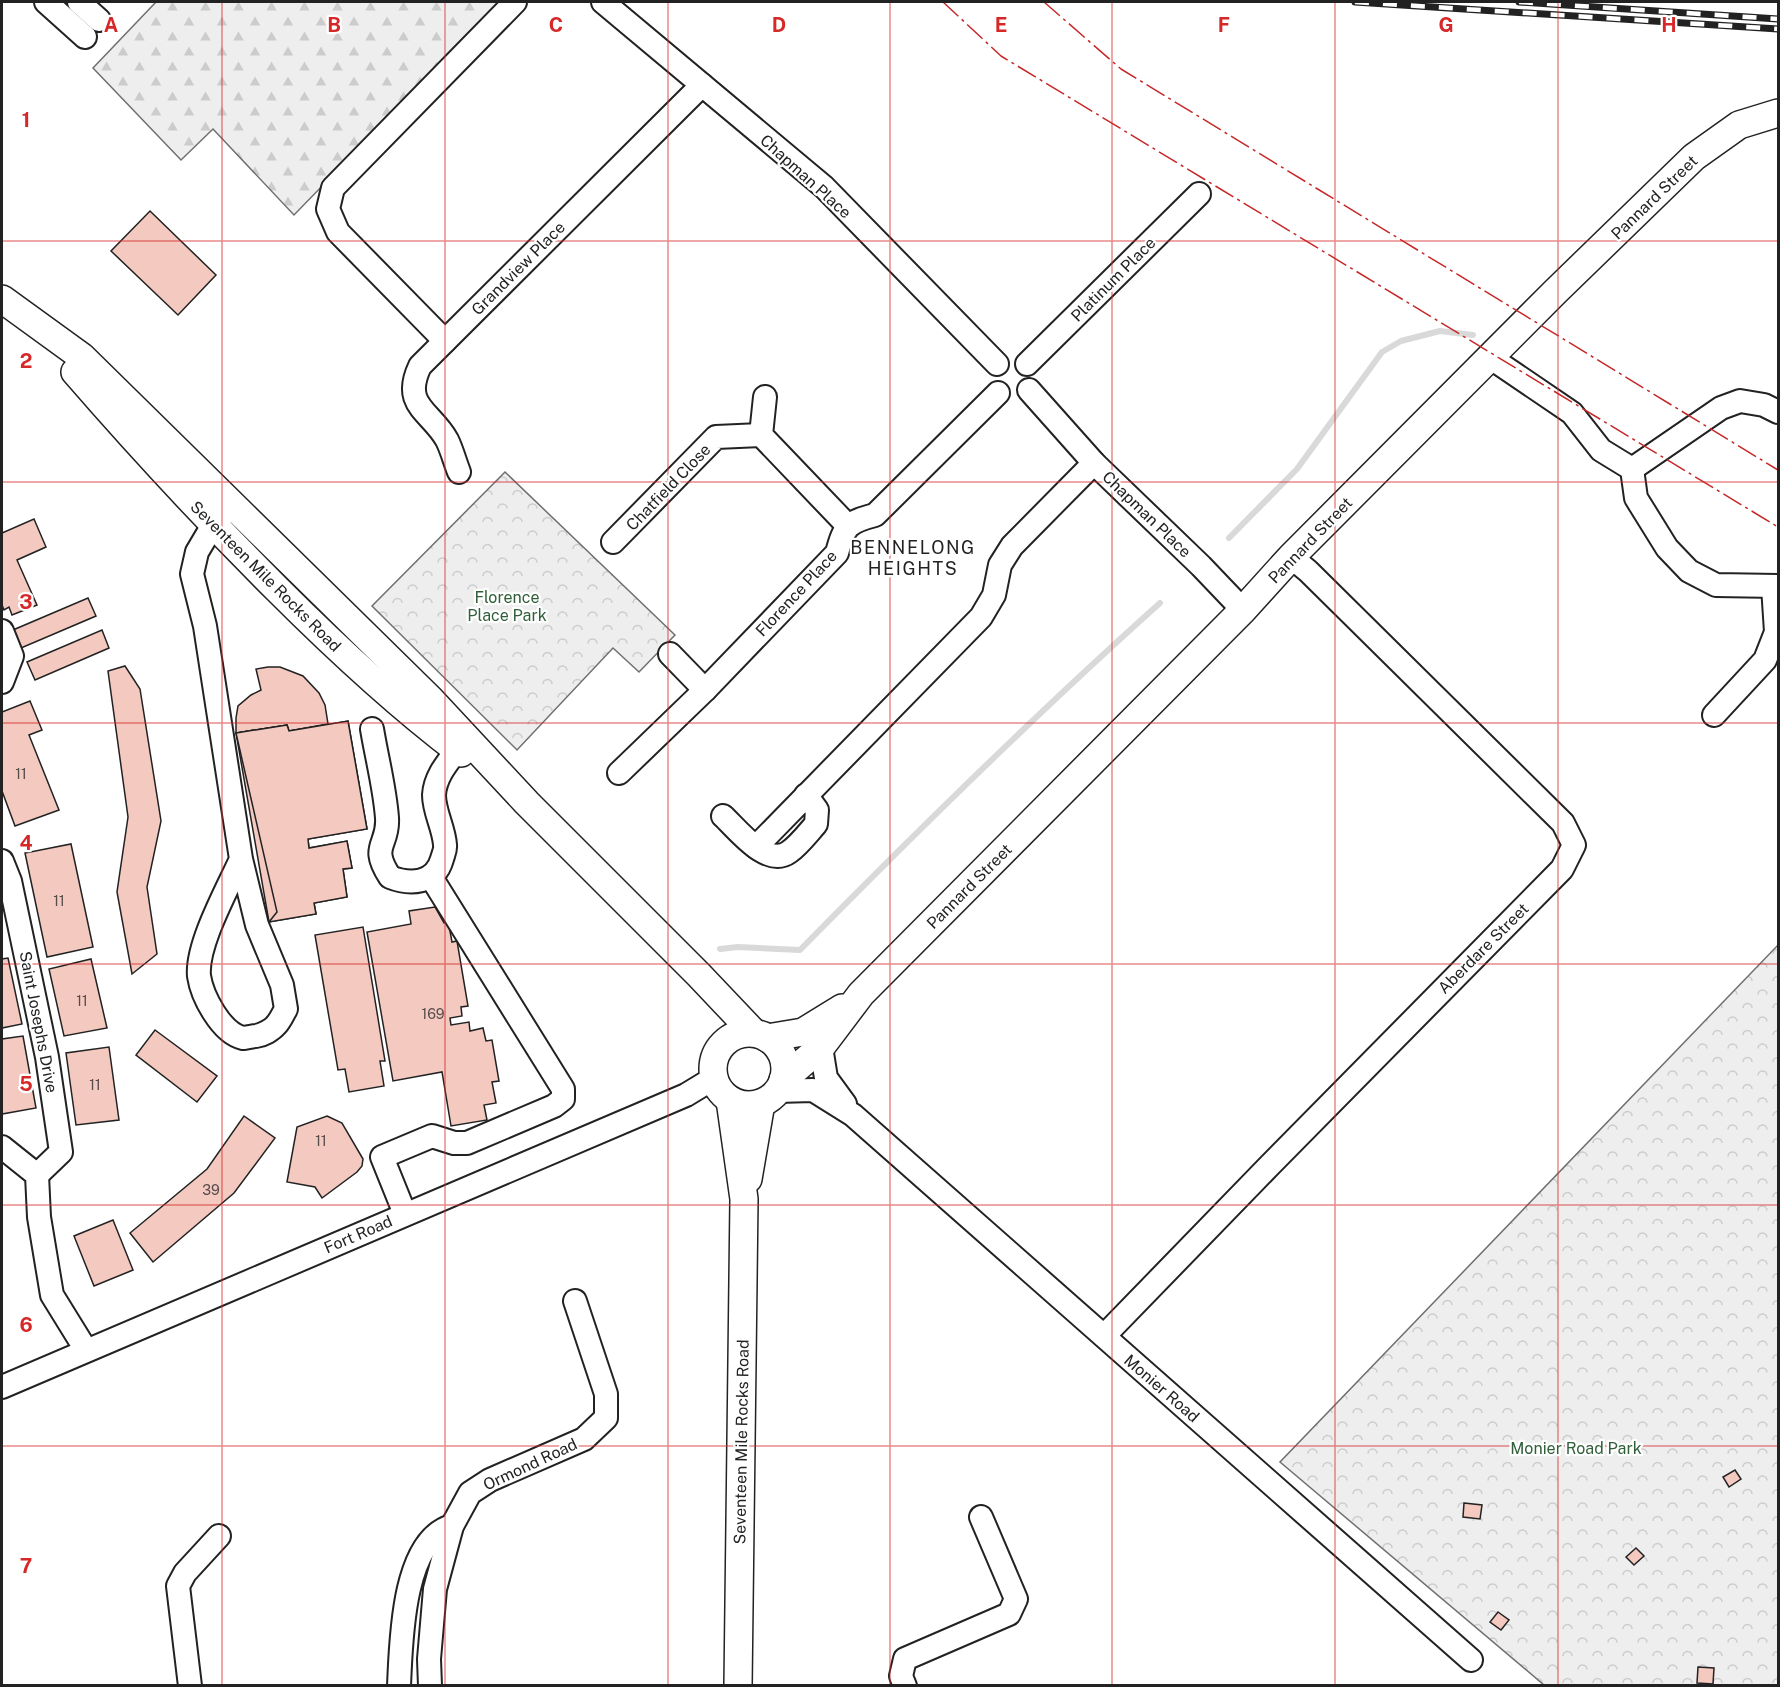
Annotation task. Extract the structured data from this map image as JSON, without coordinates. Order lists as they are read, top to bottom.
{
  "streets": {
    "main road": ["Pannard Street", "Seventeen Mile Rocks Road"],
    "street": [
      "Chapman Place",
      "Grandview Place",
      "Platinum Place",
      "Chatfield Close",
      "Florence Place",
      "Aberdare Street",
      "Saint Josephs Drive",
      "Fort Road",
      "Monier Road",
      "Ormond Road"
    ]
  },
  "crossings": [
    ["Chapman Place", "Pannard Street"],
    ["Chapman Place", "Grandview Place"],
    ["Chapman Place", "Platinum Place"],
    ["Pannard Street", "Seventeen Mile Rocks Road"],
    ["Pannard Street", "Aberdare Street"],
    ["Pannard Street", "Fort Road"],
    ["Pannard Street", "Monier Road"],
    ["Seventeen Mile Rocks Road", "Fort Road"],
    ["Seventeen Mile Rocks Road", "Monier Road"],
    ["Aberdare Street", "Monier Road"],
    ["Fort Road", "Monier Road"]
  ],
  "districts": ["BENNELONG HEIGHTS"],
  "parks": ["Florence Place Park", "Monier Road Park"],
  "house_numbers": [
    "11",
    "11",
    "11",
    "169",
    "11",
    "11",
    "39"
  ],
  "grid": {
    "columns": [
      "A",
      "B",
      "C",
      "D",
      "E",
      "F",
      "G",
      "H"
    ],
    "rows": [
      "1",
      "2",
      "3",
      "4",
      "5",
      "6",
      "7"
    ]
  }
}
